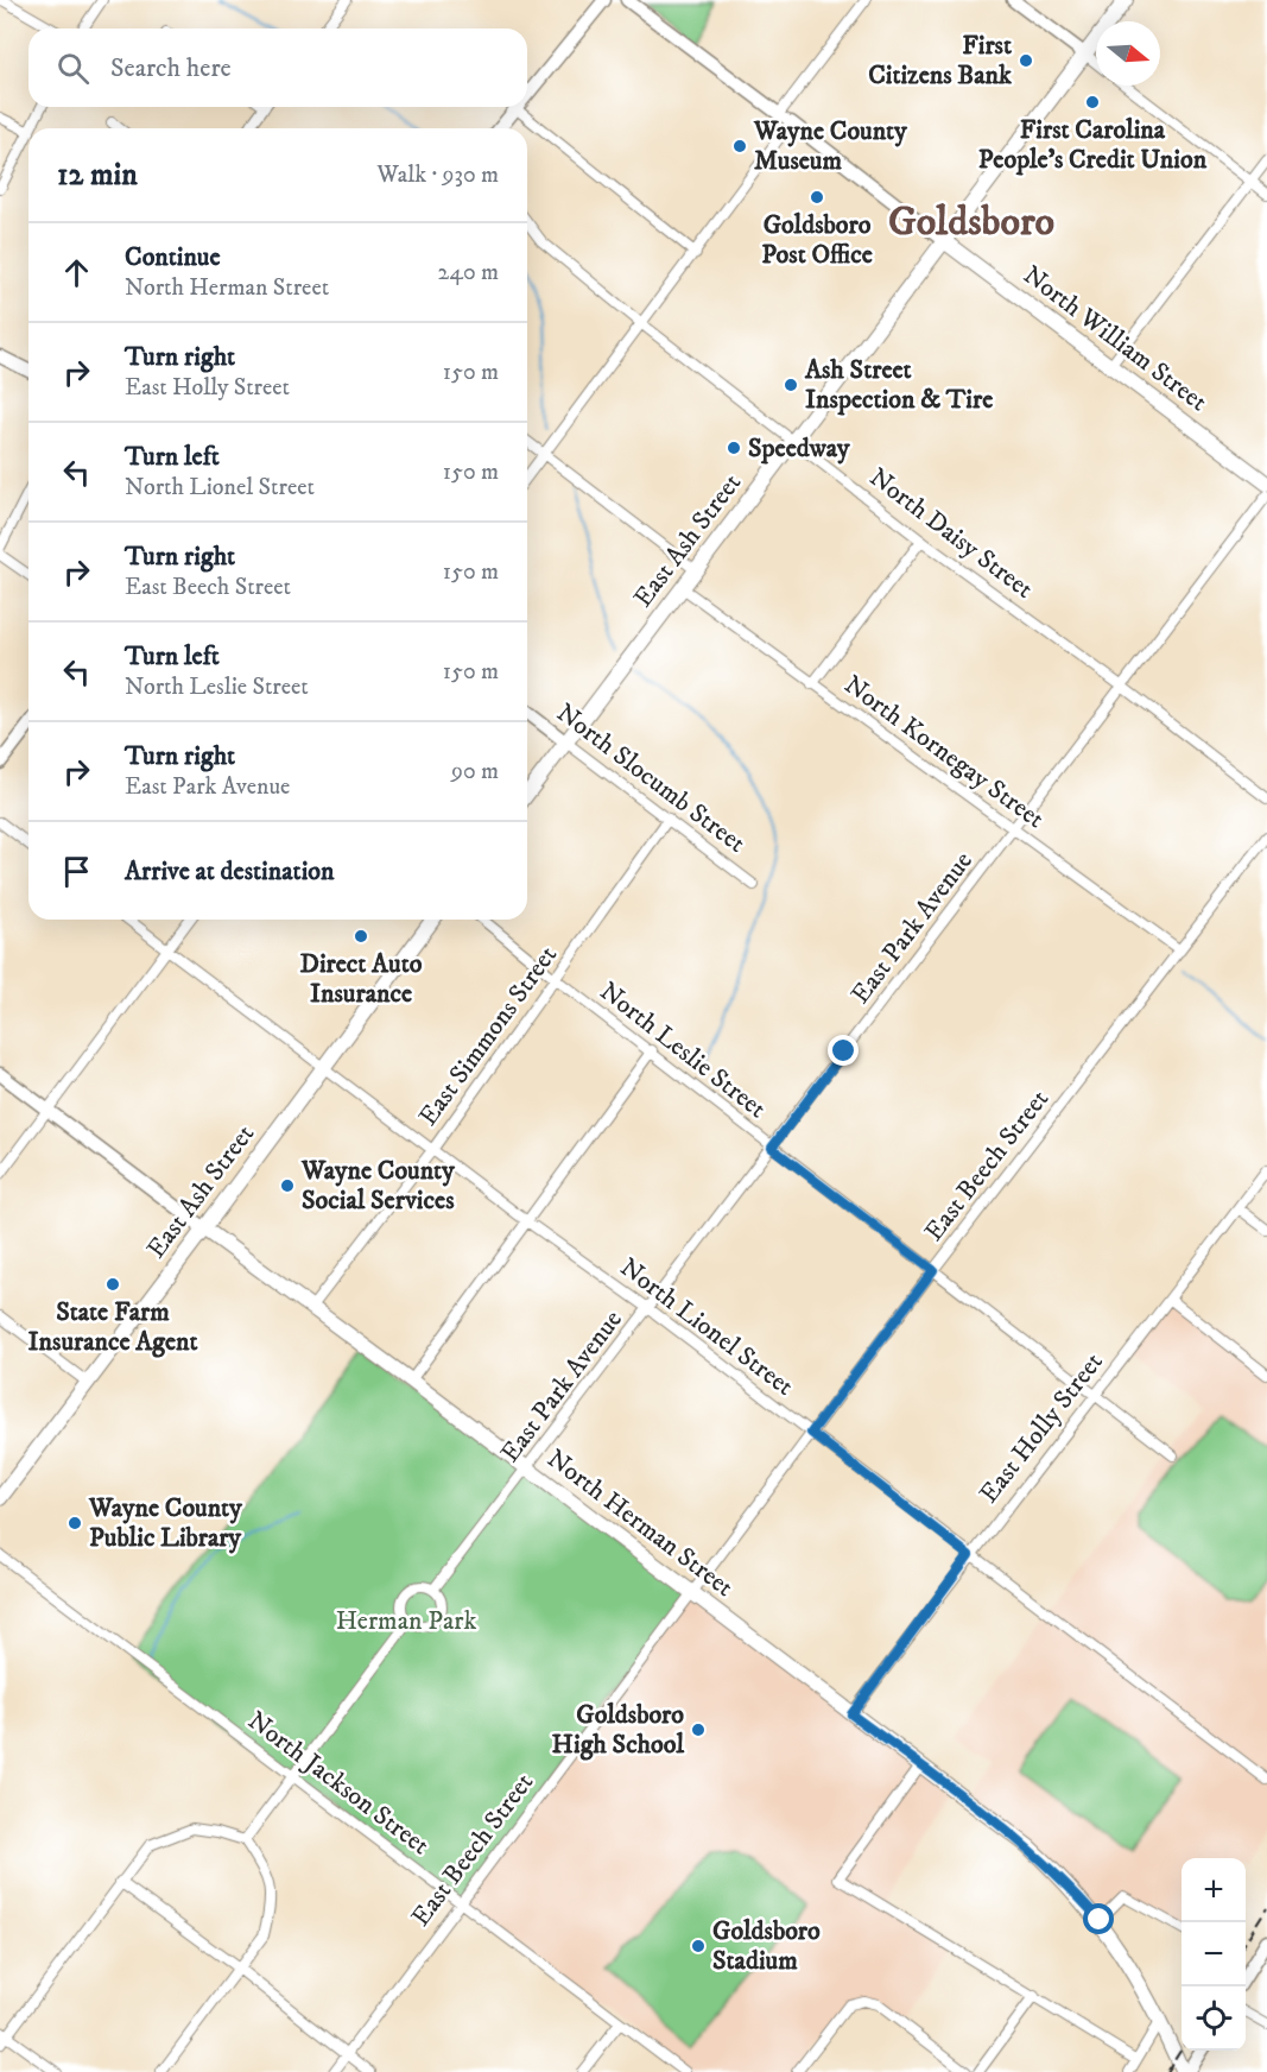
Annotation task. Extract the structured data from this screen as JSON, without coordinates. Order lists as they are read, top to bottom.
{
  "streets": {
    "main road": ["North William Street", "East Ash Street", "North Herman Street"],
    "street": [
      "North Daisy Street",
      "North Kornegay Street",
      "North Slocumb Street",
      "East Park Avenue",
      "East Simmons Street",
      "North Leslie Street",
      "East Beech Street",
      "North Lionel Street",
      "East Holly Street",
      "North Jackson Street"
    ]
  },
  "crossings": [
    ["North William Street", "East Ash Street"],
    ["North Daisy Street", "East Ash Street"],
    ["North Daisy Street", "East Park Avenue"],
    ["East Ash Street", "North Kornegay Street"],
    ["East Ash Street", "North Slocumb Street"],
    ["East Ash Street", "North Lionel Street"],
    ["East Ash Street", "North Herman Street"],
    ["North Kornegay Street", "East Park Avenue"],
    ["North Kornegay Street", "East Beech Street"],
    ["North Slocumb Street", "East Simmons Street"],
    ["East Park Avenue", "North Leslie Street"],
    ["East Park Avenue", "North Lionel Street"],
    ["East Park Avenue", "North Herman Street"],
    ["East Simmons Street", "North Leslie Street"],
    ["East Simmons Street", "North Lionel Street"],
    ["East Simmons Street", "North Herman Street"],
    ["North Leslie Street", "East Beech Street"],
    ["North Leslie Street", "East Holly Street"],
    ["East Beech Street", "North Lionel Street"],
    ["East Beech Street", "North Herman Street"],
    ["East Beech Street", "North Jackson Street"],
    ["North Lionel Street", "East Holly Street"],
    ["East Holly Street", "North Herman Street"]
  ],
  "districts": ["Goldsboro"],
  "parks": ["Herman Park"],
  "places": [
    "First Citizens Bank",
    "First Carolina People's Credit Union",
    "Wayne County Museum",
    "Goldsboro Post Office",
    "Ash Street Inspection & Tire",
    "Speedway",
    "Direct Auto Insurance",
    "Wayne County Social Services",
    "State Farm Insurance Agent",
    "Wayne County Public Library",
    "Goldsboro High School",
    "Goldsboro Stadium"
  ],
  "north": "right",
  "page": {
    "search": "Search here",
    "heading": ["12 min", "Walk · 930 m"],
    "list": [
      ["Continue", "North Herman Street", "240 m"],
      ["Turn right", "East Holly Street", "150 m"],
      ["Turn left", "North Lionel Street", "150 m"],
      ["Turn right", "East Beech Street", "150 m"],
      ["Turn left", "North Leslie Street", "150 m"],
      ["Turn right", "East Park Avenue", "90 m"],
      "Arrive at destination"
    ],
    "map_buttons": ["+", "−"]
  }
}
